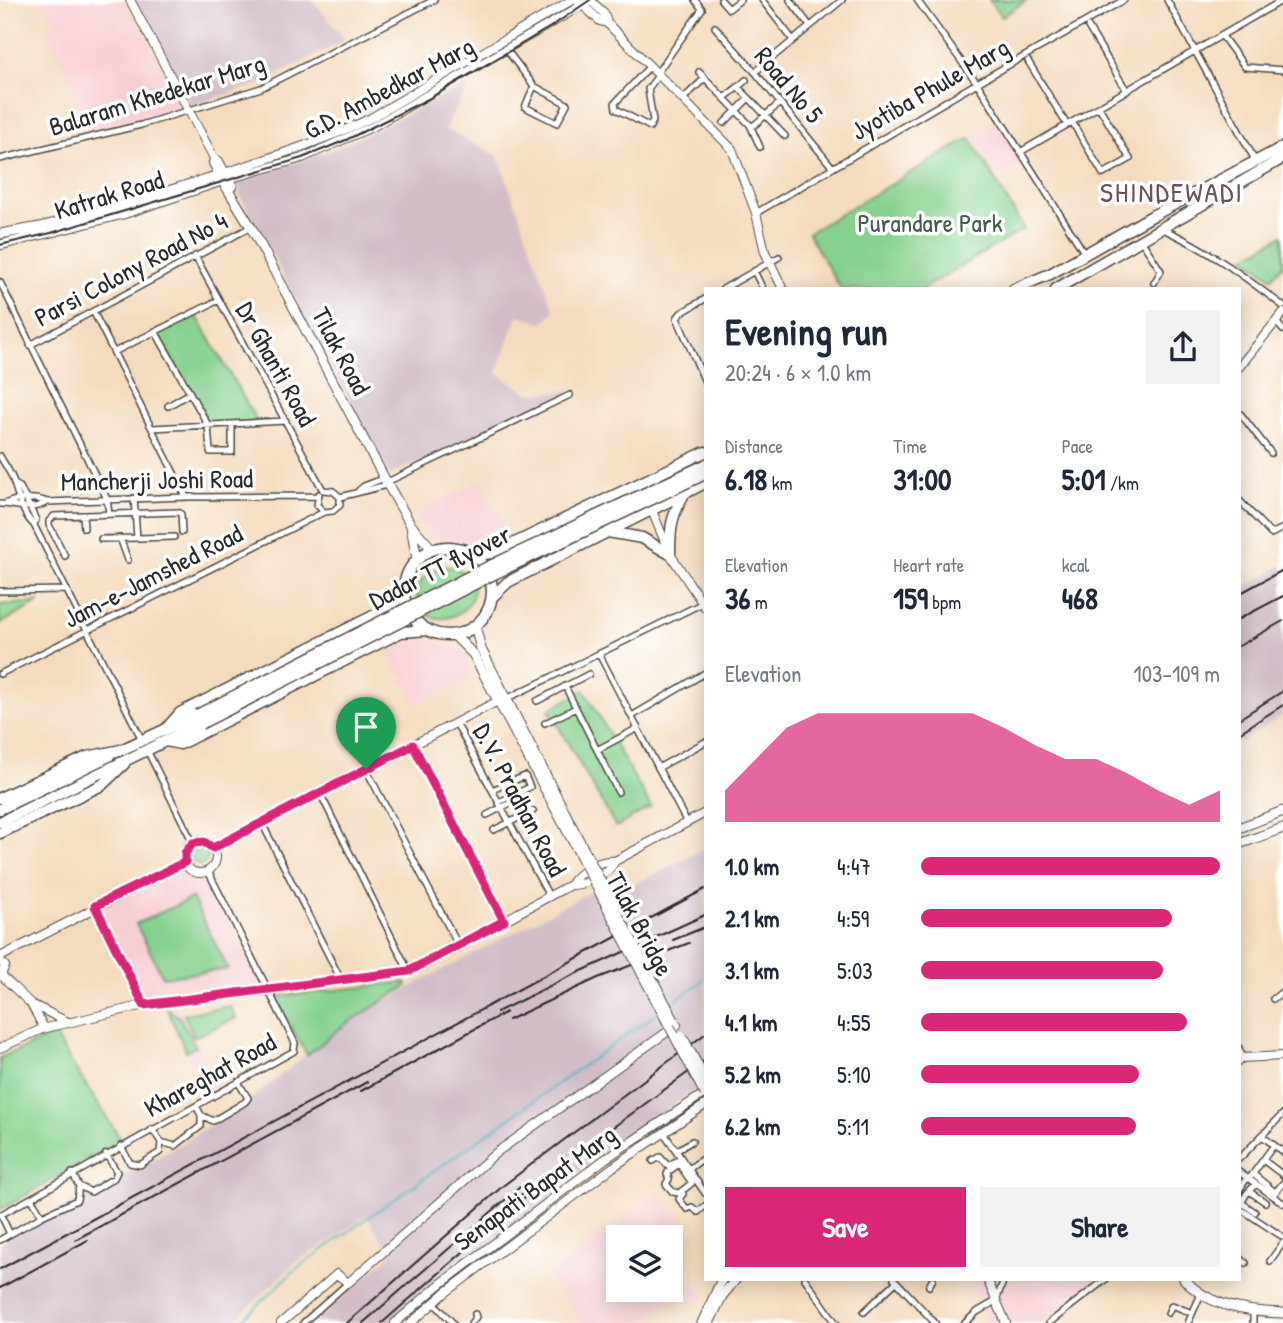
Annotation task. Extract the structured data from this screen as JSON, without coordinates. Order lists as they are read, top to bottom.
{
  "streets": {
    "highway": ["Dadar TT flyover"],
    "main road": ["Katrak Road", "Tilak Road", "Tilak Bridge"],
    "street": [
      "Road No 5",
      "G.D. Ambedkar Marg",
      "Jyotiba Phule Marg",
      "Balaram Khedekar Marg",
      "Parsi Colony Road No 4",
      "Dr Ghanti Road",
      "Mancherji Joshi Road",
      "Jam-e-Jamshed Road",
      "D.V. Pradhan Road",
      "Khareghat Road",
      "Senapati Bapat Marg"
    ]
  },
  "crossings": [
    ["Road No 5", "Jyotiba Phule Marg"],
    ["G.D. Ambedkar Marg", "Katrak Road"],
    ["G.D. Ambedkar Marg", "Tilak Road"],
    ["Katrak Road", "Tilak Road"],
    ["Parsi Colony Road No 4", "Tilak Road"],
    ["Parsi Colony Road No 4", "Dr Ghanti Road"],
    ["Dr Ghanti Road", "Mancherji Joshi Road"],
    ["Dr Ghanti Road", "Jam-e-Jamshed Road"],
    ["Mancherji Joshi Road", "Jam-e-Jamshed Road"]
  ],
  "districts": ["SHINDEWADI"],
  "parks": ["Purandare Park"],
  "page": {
    "heading": ["Evening run", "20:24 · 6 × 1.0 km"],
    "stats": [
      ["Distance", "6.18 km"],
      ["Time", "31:00"],
      ["Pace", "5:01 /km"],
      ["Elevation", "36 m"],
      ["Heart rate", "159 bpm"],
      ["kcal", "468"]
    ],
    "chart": ["Elevation", "103–109 m"],
    "list": [
      {
        "name": "1.0 km",
        "note": "4:47"
      },
      {
        "name": "2.1 km",
        "note": "4:59"
      },
      {
        "name": "3.1 km",
        "note": "5:03"
      },
      {
        "name": "4.1 km",
        "note": "4:55"
      },
      {
        "name": "5.2 km",
        "note": "5:10"
      },
      {
        "name": "6.2 km",
        "note": "5:11"
      }
    ],
    "buttons": ["Save", "Share"]
  }
}
